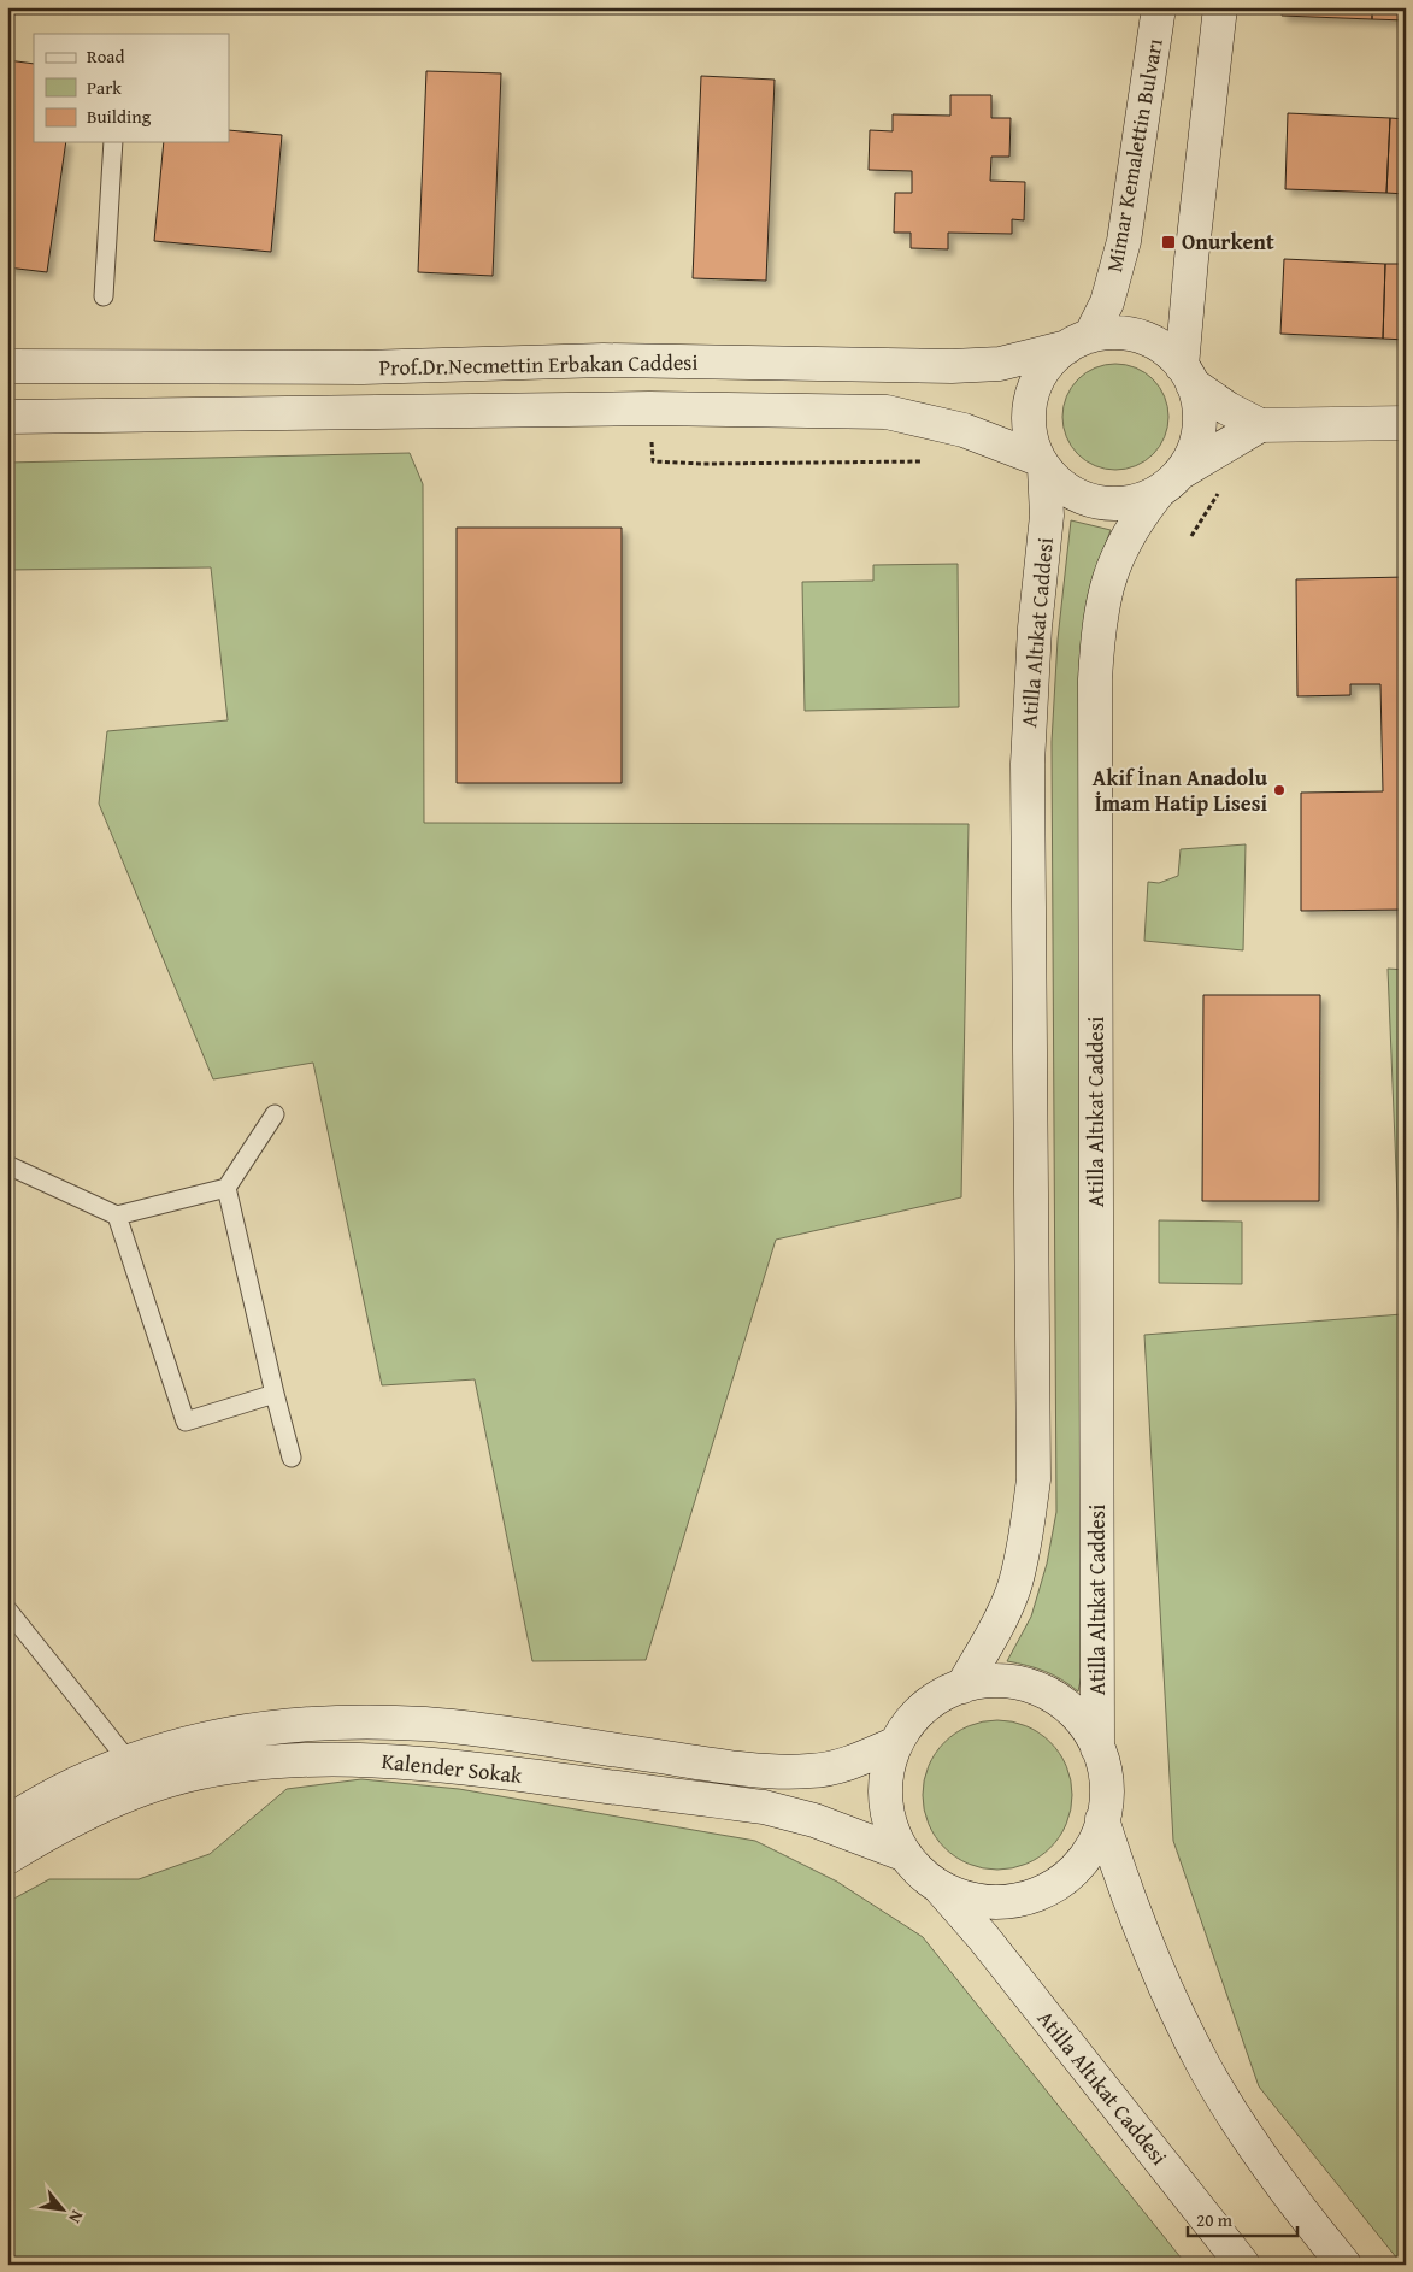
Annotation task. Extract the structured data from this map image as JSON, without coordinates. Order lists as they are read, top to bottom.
{
  "streets": {
    "street": [
      "Mimar Kemalettin Bulvarı",
      "Prof.Dr.Necmettin Erbakan Caddesi",
      "Atilla Altıkat Caddesi",
      "Kalender Sokak"
    ]
  },
  "crossings": [
    ["Mimar Kemalettin Bulvarı", "Prof.Dr.Necmettin Erbakan Caddesi"],
    ["Mimar Kemalettin Bulvarı", "Atilla Altıkat Caddesi"],
    ["Prof.Dr.Necmettin Erbakan Caddesi", "Atilla Altıkat Caddesi"]
  ],
  "places": {
    "transit": ["Onurkent"],
    "other": ["Akif İnan Anadolu İmam Hatip Lisesi"]
  },
  "legend": ["Road", "Park", "Building"],
  "scale_bar": "20 m",
  "north": "bottom right"
}
